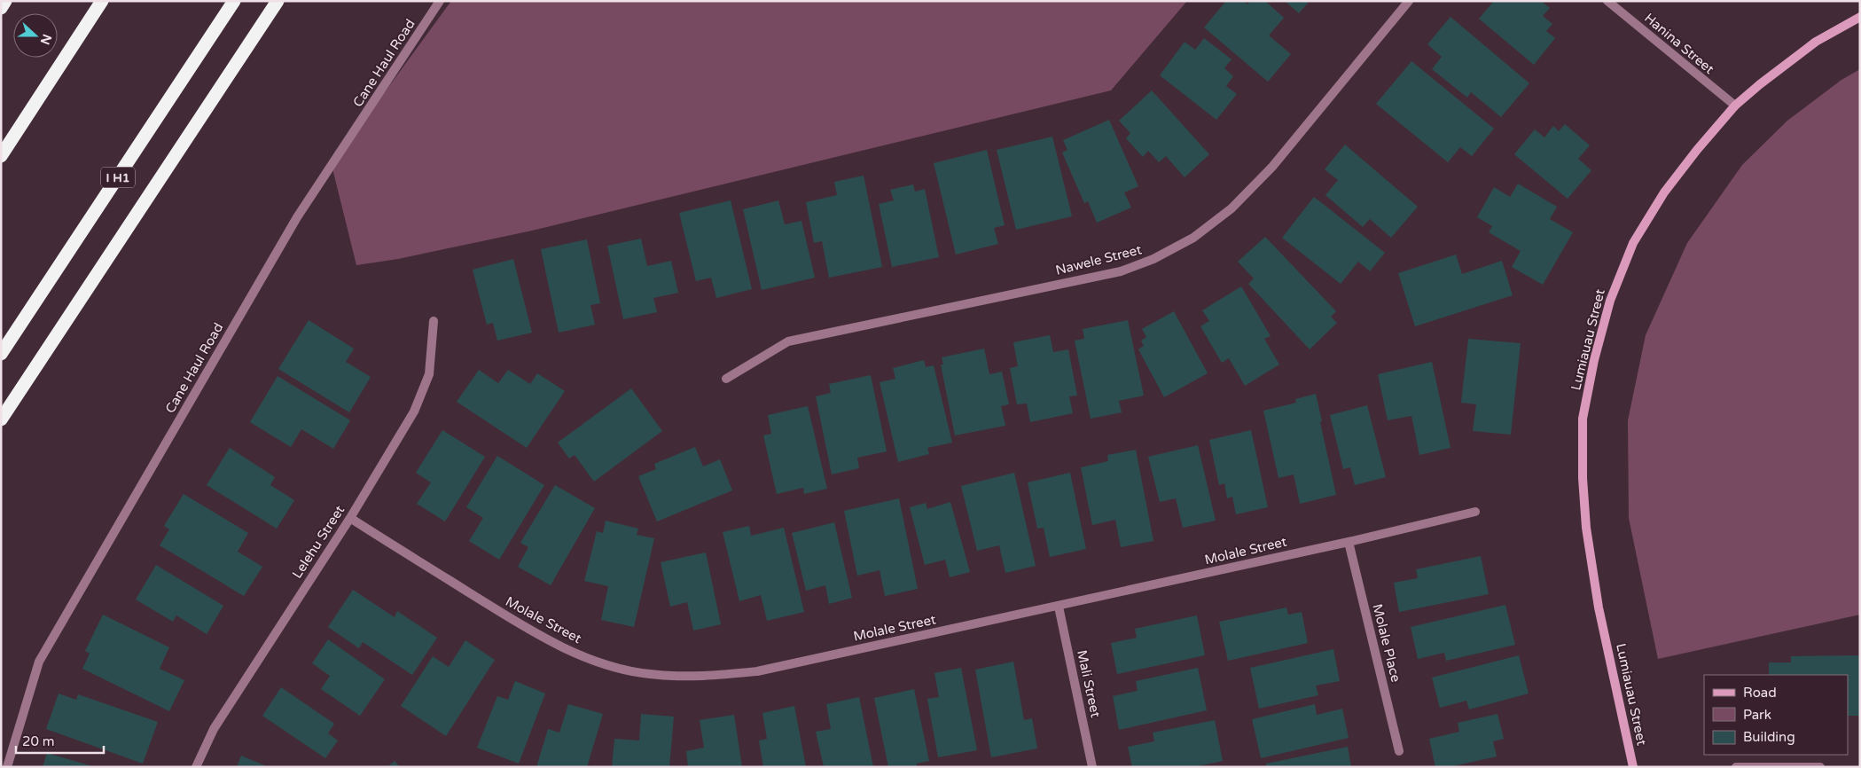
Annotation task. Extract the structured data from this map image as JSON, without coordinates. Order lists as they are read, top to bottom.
{
  "streets": {
    "highway": ["I H1"],
    "street": [
      "Hanina Street",
      "Cane Haul Road",
      "Nawele Street",
      "Lumiauau Street",
      "Lelehu Street",
      "Molale Street",
      "Molale Place",
      "Mali Street"
    ]
  },
  "crossings": [
    ["Hanina Street", "Lumiauau Street"],
    ["Lelehu Street", "Molale Street"],
    ["Molale Street", "Molale Place"],
    ["Molale Street", "Mali Street"]
  ],
  "legend": ["Road", "Park", "Building"],
  "scale_bar": "20 m",
  "north": "right"
}
